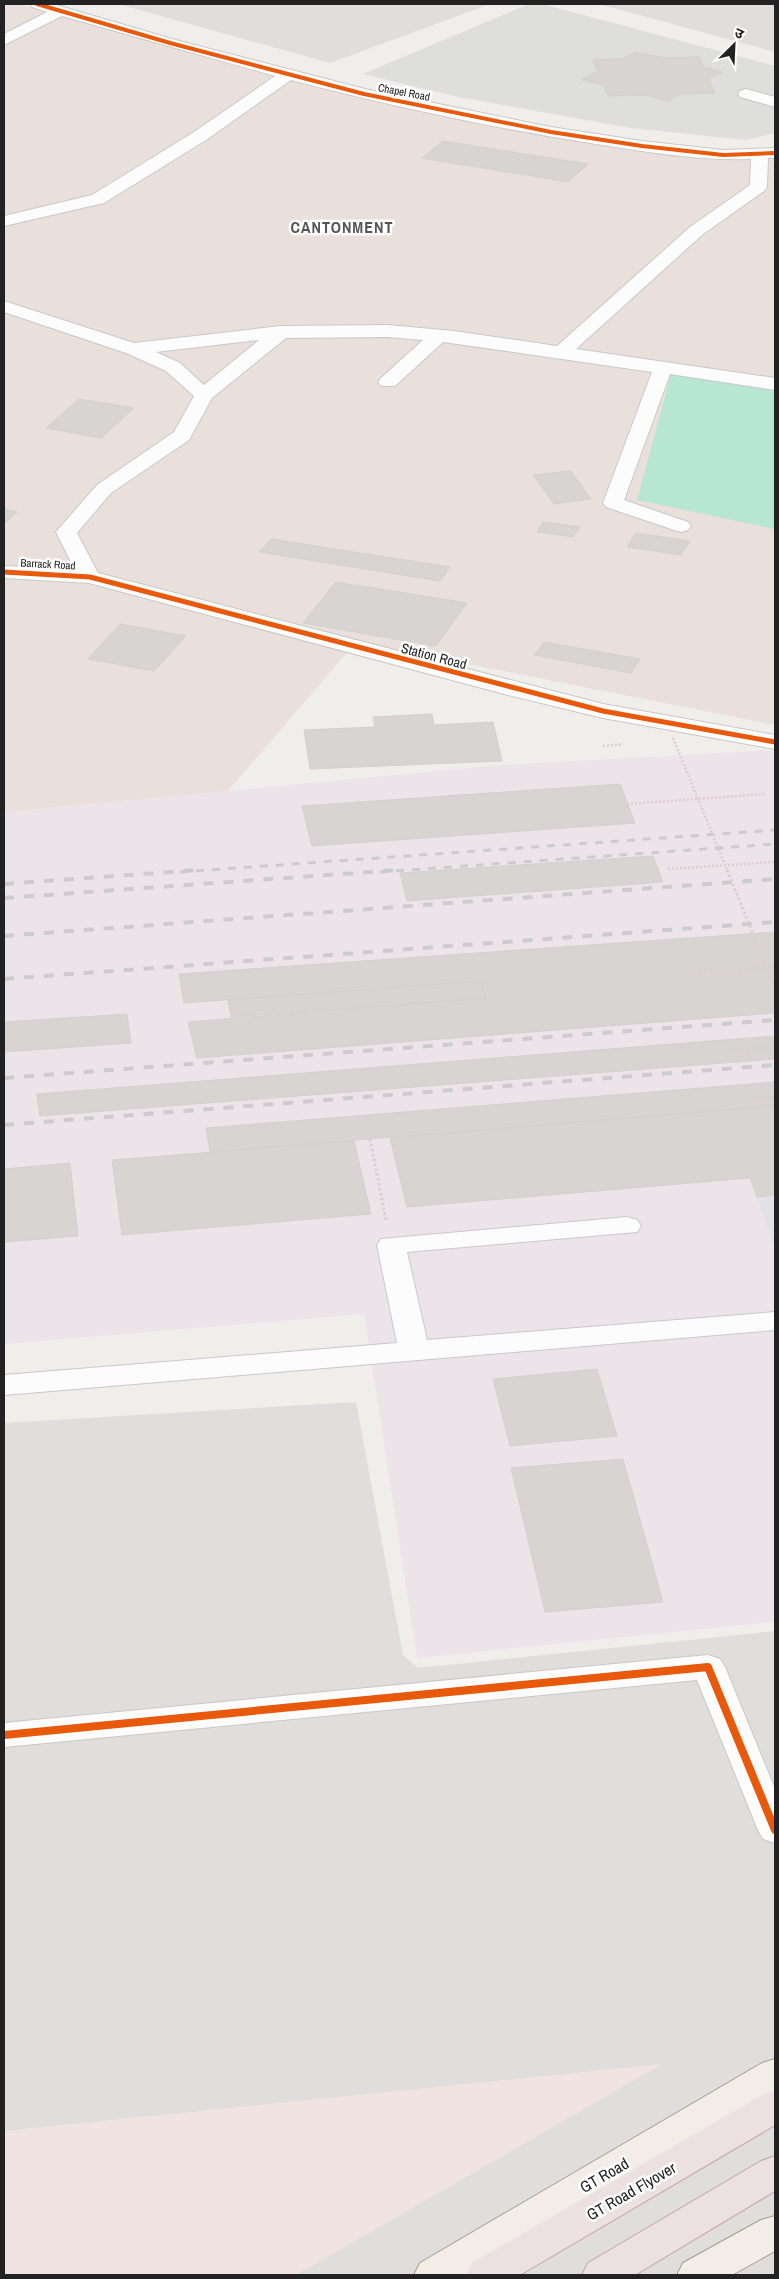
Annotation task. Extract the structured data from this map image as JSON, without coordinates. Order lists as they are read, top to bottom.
{
  "streets": {
    "highway": ["GT Road Flyover"],
    "main road": ["GT Road"],
    "street": ["Chapel Road", "Barrack Road", "Station Road"]
  },
  "crossings": [
    ["Barrack Road", "Station Road"]
  ],
  "districts": ["CANTONMENT"],
  "north": "top right"
}
